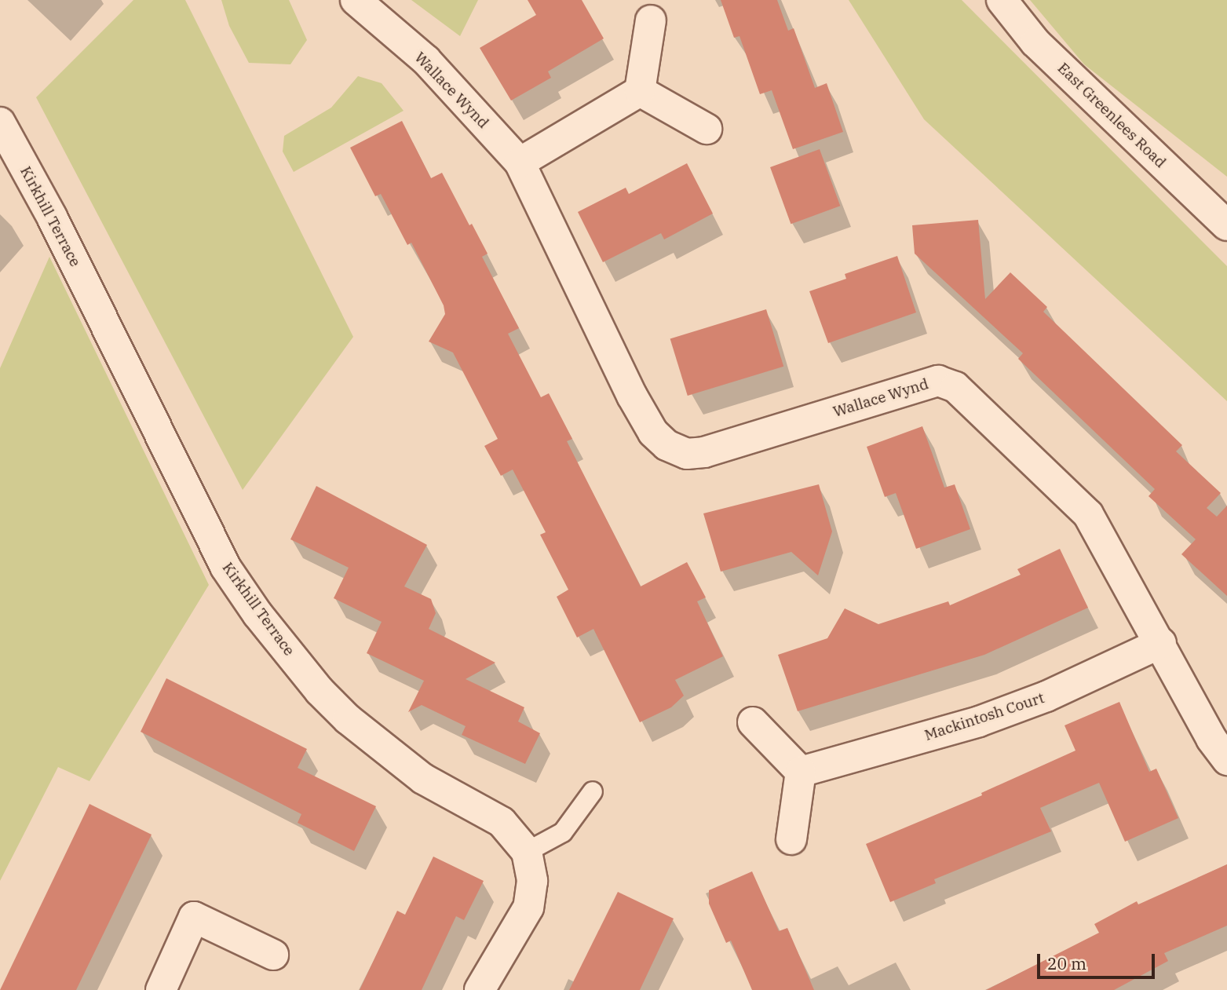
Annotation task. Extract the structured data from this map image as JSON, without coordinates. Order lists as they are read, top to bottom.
{
  "streets": {
    "street": [
      "Wallace Wynd",
      "East Greenlees Road",
      "Kirkhill Terrace",
      "Mackintosh Court"
    ]
  },
  "crossings": [
    ["Wallace Wynd", "Mackintosh Court"]
  ],
  "scale_bar": "20 m"
}
